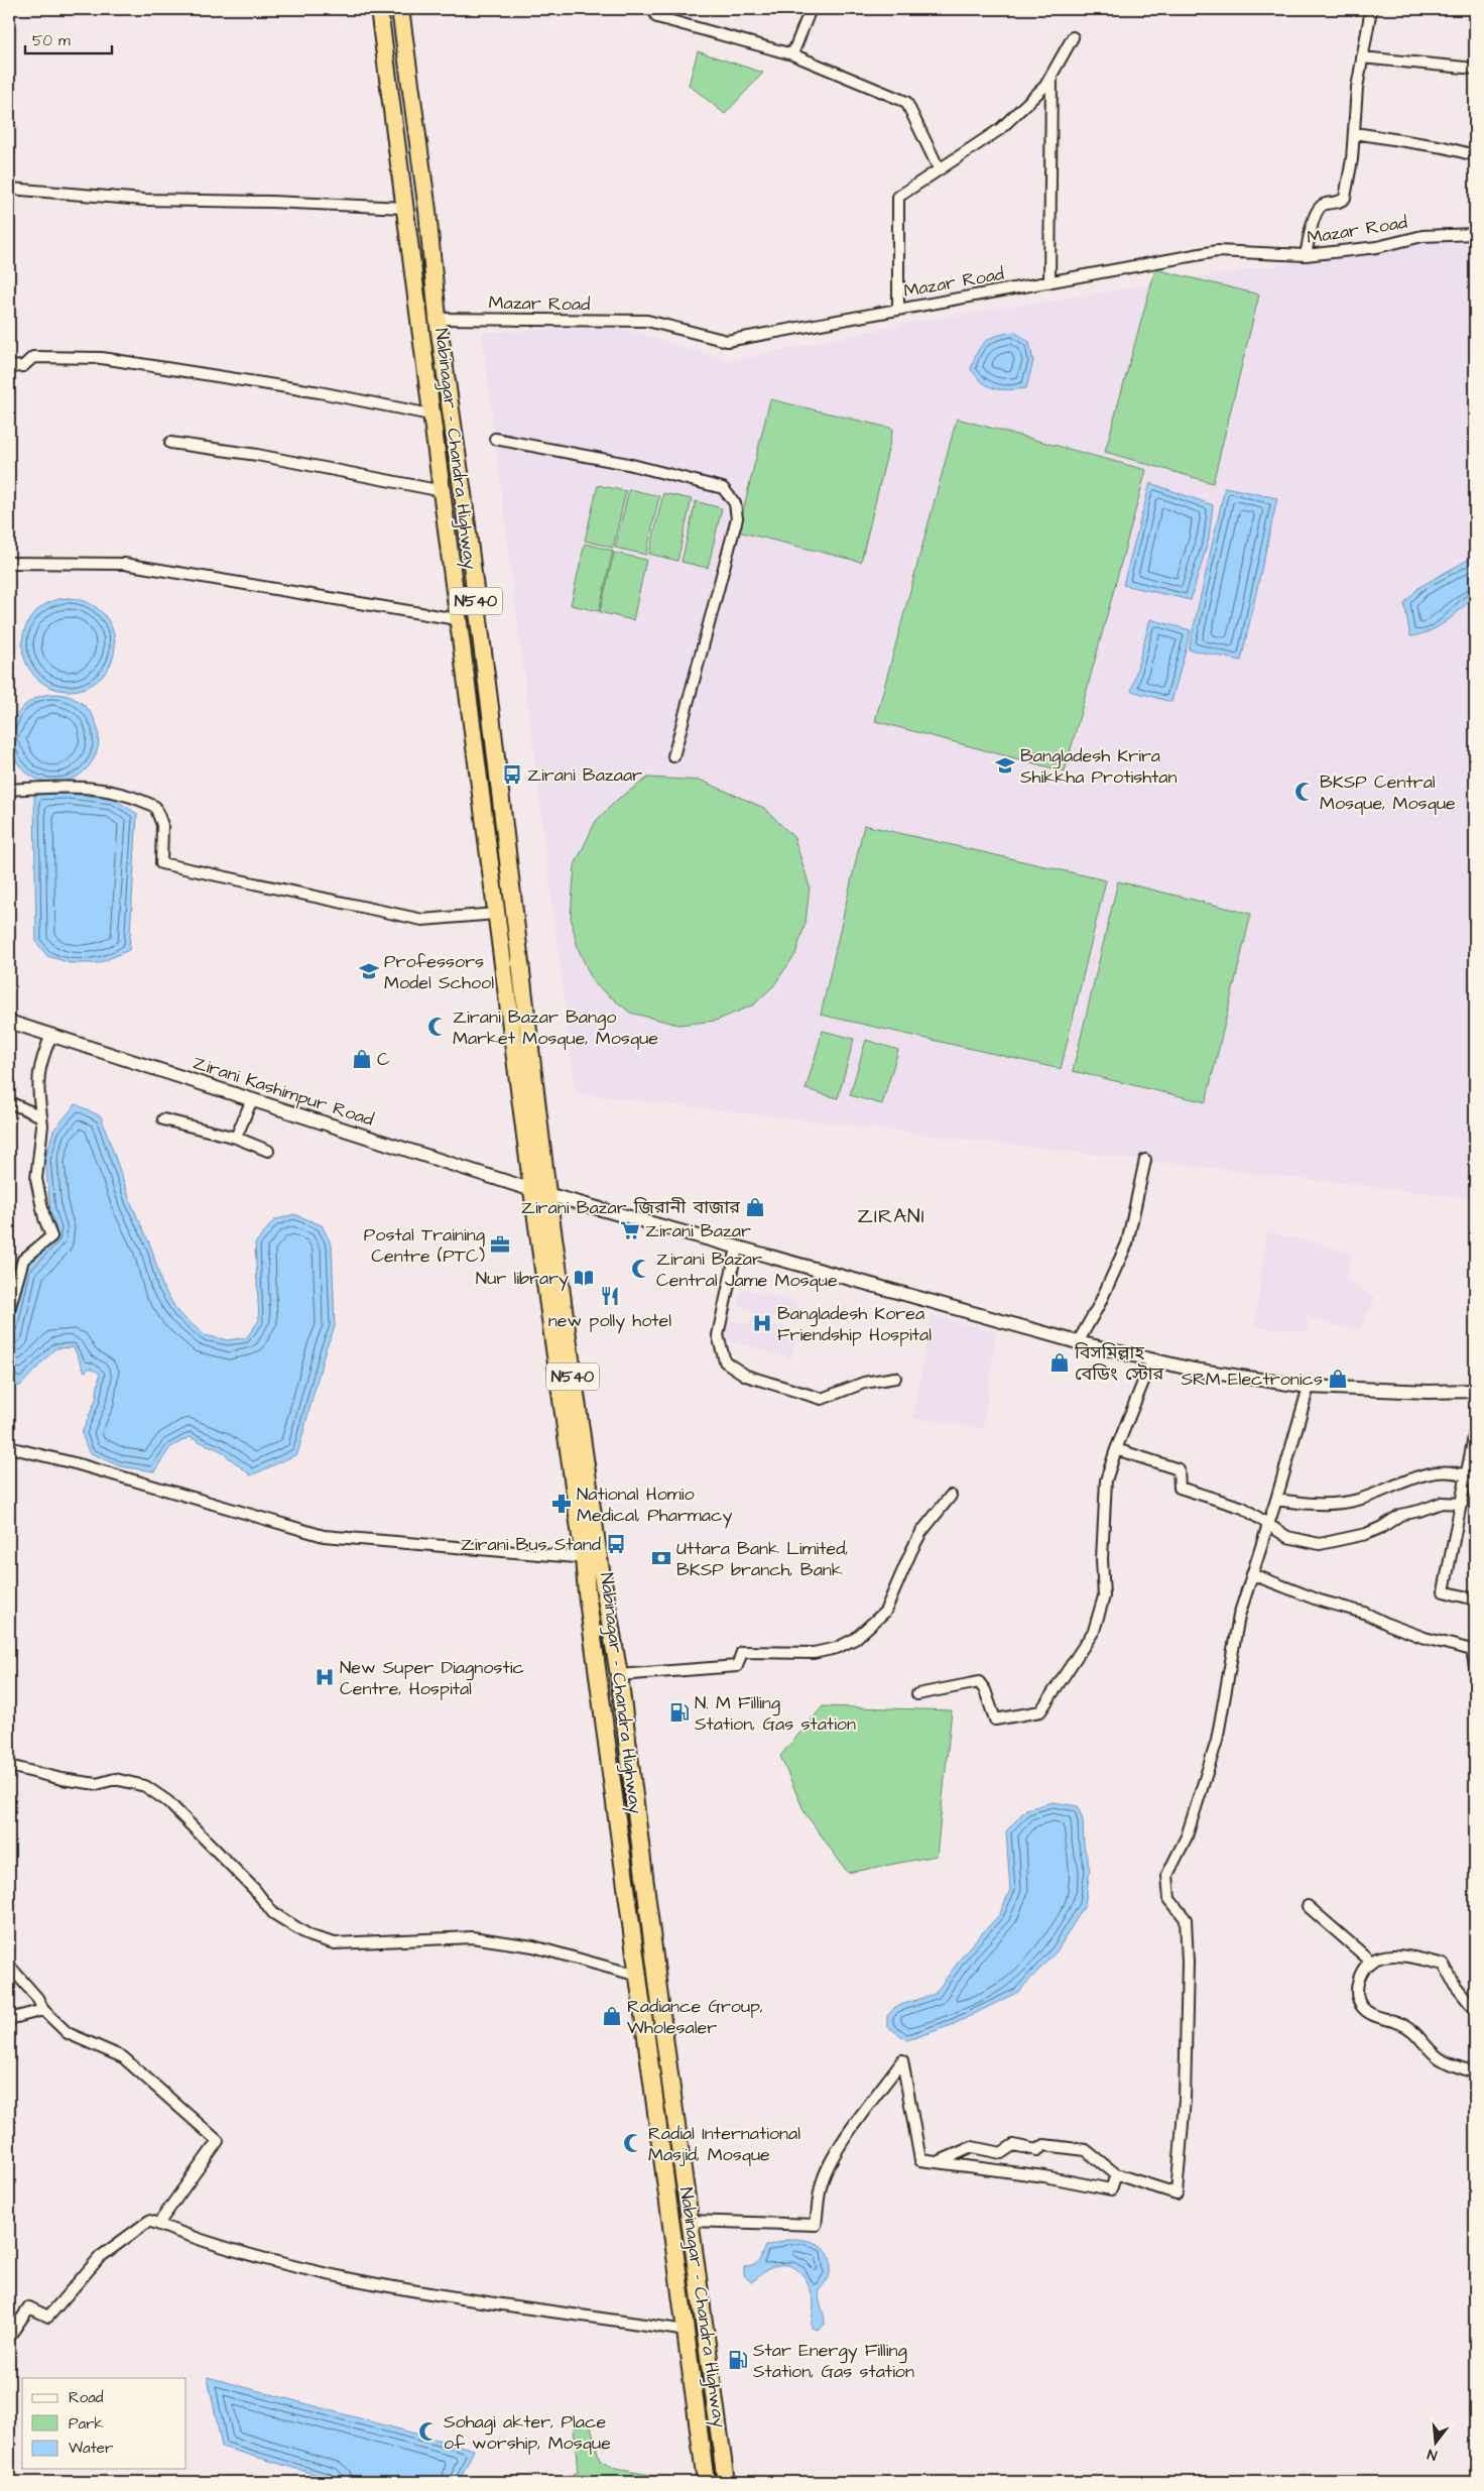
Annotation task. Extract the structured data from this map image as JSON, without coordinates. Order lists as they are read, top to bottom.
{
  "streets": {
    "highway": ["Nabinagar - Chandra Highway", "N540"],
    "street": ["Mazar Road", "Zirani Kashimpur Road"]
  },
  "crossings": [
    ["Mazar Road", "Nabinagar - Chandra Highway"],
    ["Nabinagar - Chandra Highway", "Zirani Kashimpur Road"]
  ],
  "districts": ["ZIRANI"],
  "places": {
    "school or university": ["Bangladesh Krira Shikkha Protishtan", "Professors Model School"],
    "bus stop": ["Zirani Bazaar", "Zirani Bus Stand"],
    "mosque": [
      "BKSP Central Mosque, Mosque",
      "Zirani Bazar Bango Market Mosque, Mosque",
      "Zirani Bazar Central Jame Mosque",
      "Radial International Masjid, Mosque",
      "Sohagi akter, Place of worship, Mosque"
    ],
    "shop": [
      "C",
      "Zirani Bazar জিরানী বাজার",
      "বিসমিল্লাহ বেডিং স্টোর",
      "SRM Electronics",
      "Radiance Group, Wholesaler"
    ],
    "supermarket": ["Zirani Bazar"],
    "office": ["Postal Training Centre (PTC)"],
    "library": ["Nur library"],
    "restaurant": ["new polly hotel"],
    "hospital": ["Bangladesh Korea Friendship Hospital", "New Super Diagnostic Centre, Hospital"],
    "pharmacy": ["National Homio Medical, Pharmacy"],
    "bank": ["Uttara Bank Limited, BKSP branch, Bank"],
    "fuel station": ["N. M Filling Station, Gas station", "Star Energy Filling Station, Gas station"]
  },
  "legend": ["Road", "Park", "Water"],
  "scale_bar": "50 m",
  "north": "bottom"
}
